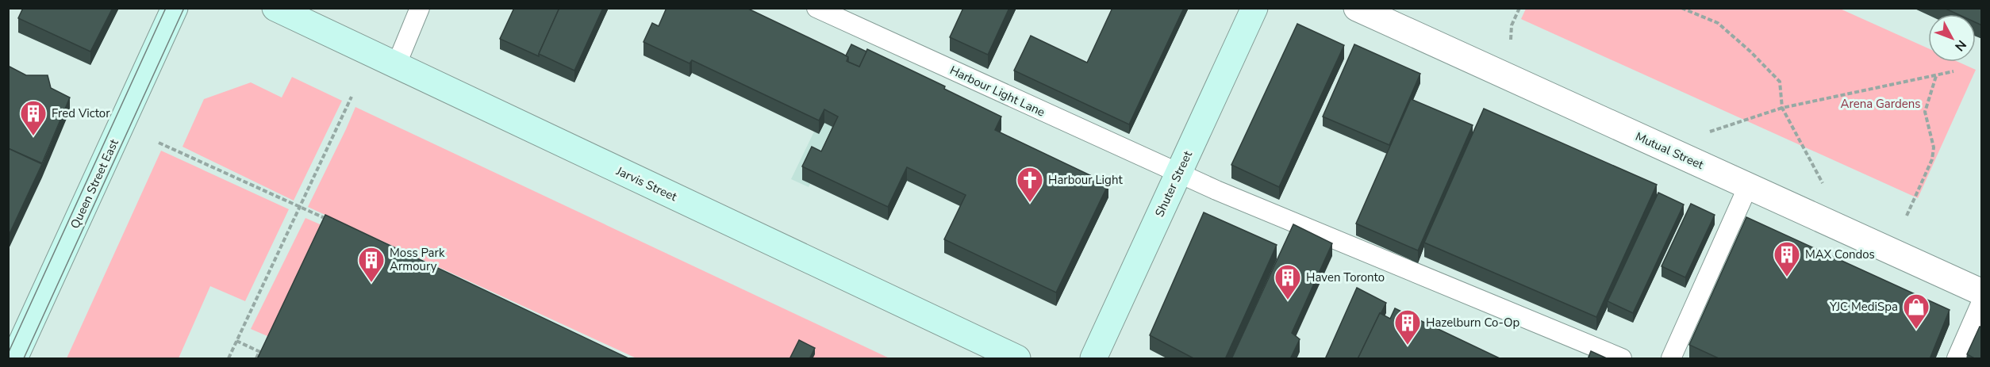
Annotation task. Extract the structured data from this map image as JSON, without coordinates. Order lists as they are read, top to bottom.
{
  "streets": {
    "main road": ["Queen Street East", "Jarvis Street", "Shuter Street"],
    "street": ["Mutual Street"],
    "lane": ["Harbour Light Lane"]
  },
  "crossings": [
    ["Harbour Light Lane", "Shuter Street"]
  ],
  "parks": ["Arena Gardens"],
  "places": {
    "building": [
      "Fred Victor",
      "MAX Condos",
      "Moss Park Armoury",
      "Haven Toronto",
      "Hazelburn Co-Op"
    ],
    "church": ["Harbour Light"],
    "shop": ["YJC MediSpa"]
  },
  "north": "bottom right"
}
